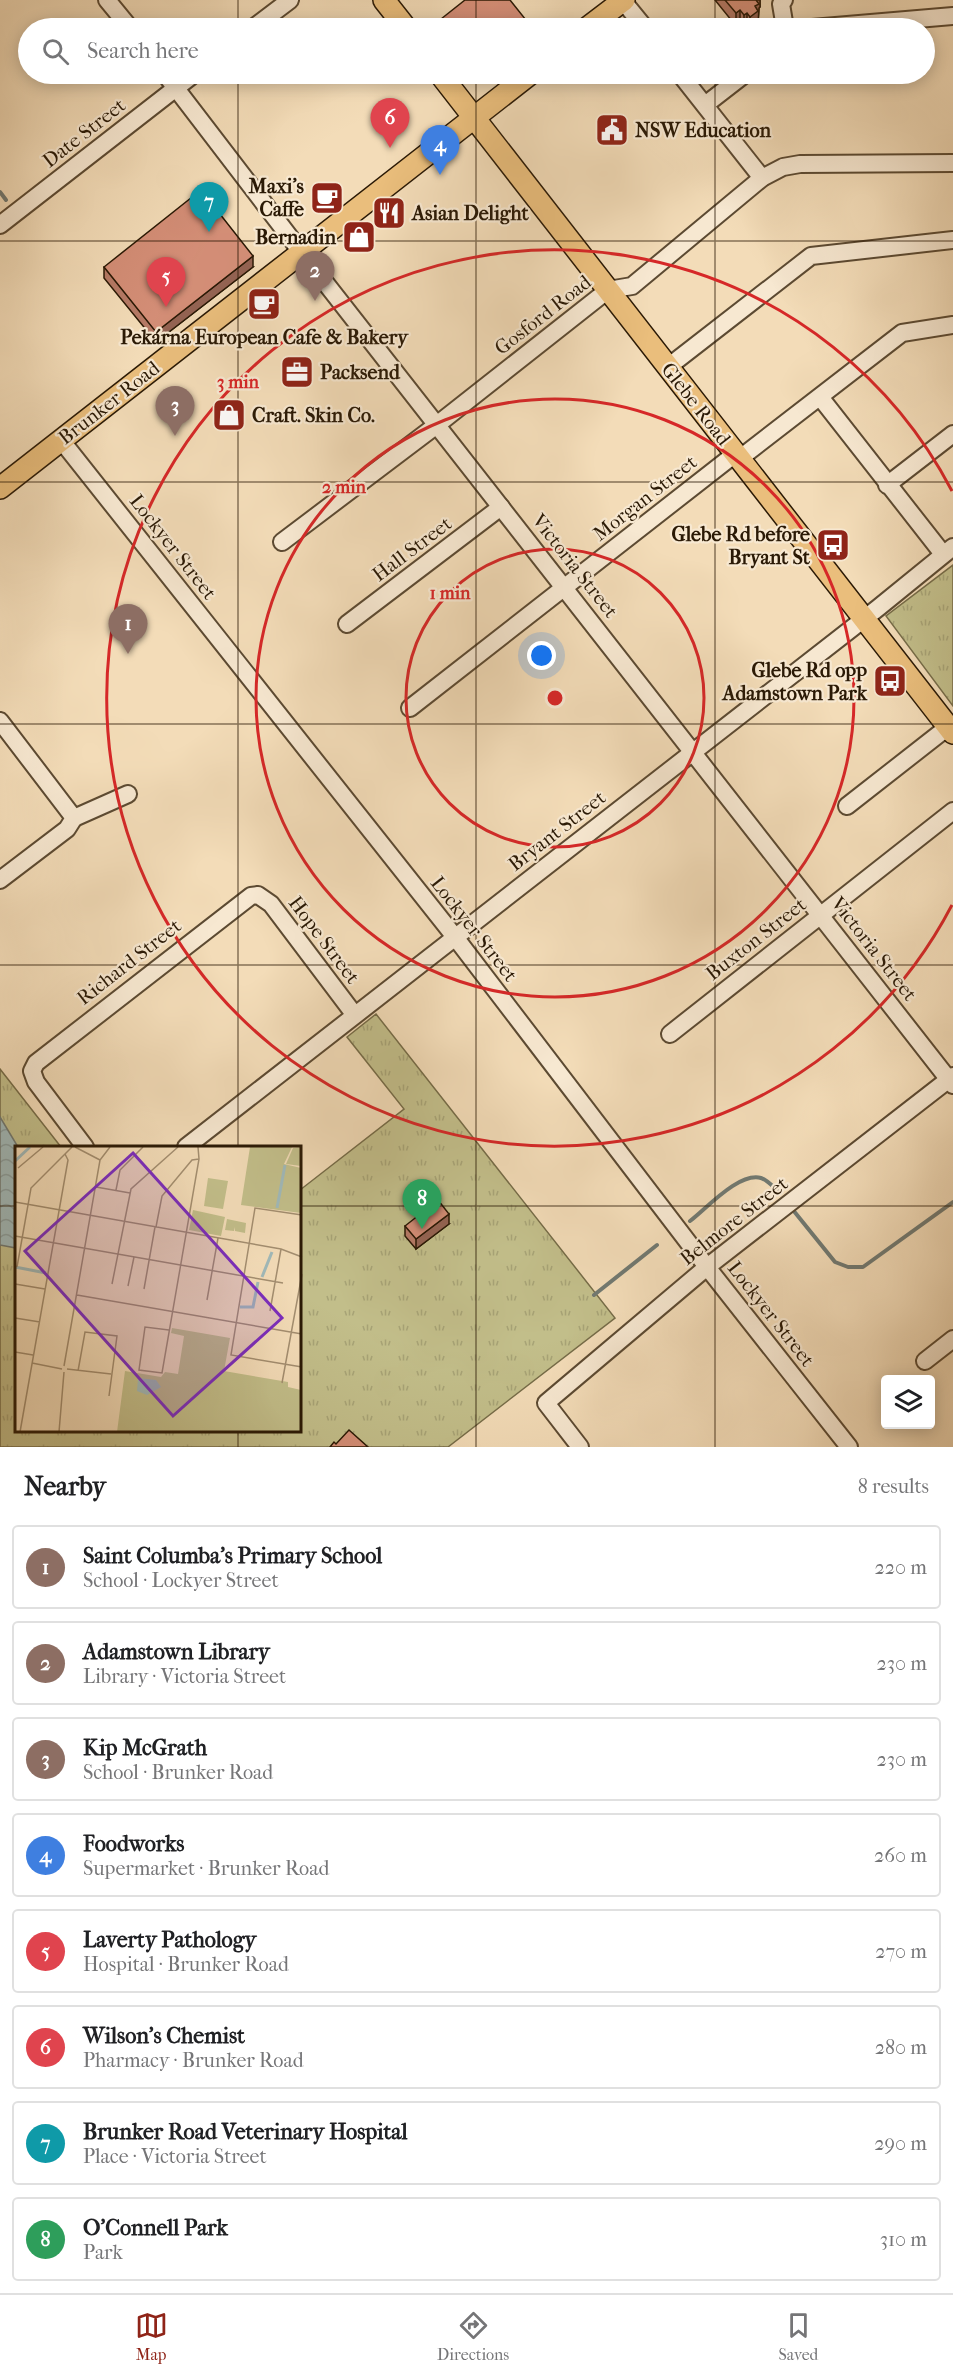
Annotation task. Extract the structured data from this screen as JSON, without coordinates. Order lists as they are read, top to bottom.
{
  "streets": {
    "main road": ["Brunker Road", "Glebe Road"],
    "street": [
      "Date Street",
      "Gosford Road",
      "Morgan Street",
      "Lockyer Street",
      "Hall Street",
      "Victoria Street",
      "Bryant Street",
      "Buxton Street",
      "Hope Street",
      "Richard Street",
      "Belmore Street"
    ]
  },
  "crossings": [
    ["Date Street", "Victoria Street"],
    ["Gosford Road", "Glebe Road"],
    ["Gosford Road", "Victoria Street"],
    ["Brunker Road", "Glebe Road"],
    ["Brunker Road", "Lockyer Street"],
    ["Brunker Road", "Victoria Street"],
    ["Glebe Road", "Morgan Street"],
    ["Glebe Road", "Bryant Street"],
    ["Morgan Street", "Victoria Street"],
    ["Lockyer Street", "Bryant Street"],
    ["Lockyer Street", "Belmore Street"],
    ["Hall Street", "Victoria Street"],
    ["Victoria Street", "Bryant Street"],
    ["Victoria Street", "Buxton Street"],
    ["Victoria Street", "Belmore Street"],
    ["Bryant Street", "Hope Street"],
    ["Hope Street", "Richard Street"]
  ],
  "places": {
    "public building": ["NSW Education"],
    "cafe": ["Maxi's Caffe", "Pekárna European Cafe & Bakery"],
    "restaurant": ["Asian Delight"],
    "shop": ["Bernadin", "Craft. Skin Co."],
    "office": ["Packsend"],
    "bus stop": ["Glebe Rd before Bryant St", "Glebe Rd opp Adamstown Park"]
  },
  "page": {
    "search": "Search here",
    "pins": [
      "6",
      "4",
      "7",
      "2",
      "5",
      "3",
      "1",
      "8"
    ],
    "heading": ["Nearby", "8 results"],
    "list": [
      {
        "mark": "1",
        "name": "Saint Columba’s Primary School",
        "note": "School · Lockyer Street",
        "value": "220 m"
      },
      {
        "mark": "2",
        "name": "Adamstown Library",
        "note": "Library · Victoria Street",
        "value": "230 m"
      },
      {
        "mark": "3",
        "name": "Kip McGrath",
        "note": "School · Brunker Road",
        "value": "230 m"
      },
      {
        "mark": "4",
        "name": "Foodworks",
        "note": "Supermarket · Brunker Road",
        "value": "260 m"
      },
      {
        "mark": "5",
        "name": "Laverty Pathology",
        "note": "Hospital · Brunker Road",
        "value": "270 m"
      },
      {
        "mark": "6",
        "name": "Wilson’s Chemist",
        "note": "Pharmacy · Brunker Road",
        "value": "280 m"
      },
      {
        "mark": "7",
        "name": "Brunker Road Veterinary Hospital",
        "note": "Place · Victoria Street",
        "value": "290 m"
      },
      {
        "mark": "8",
        "name": "O'Connell Park",
        "note": "Park",
        "value": "310 m"
      }
    ],
    "nav": ["Map", "Directions", "Saved"]
  },
  "rings": ["3 min", "2 min", "1 min"]
}
